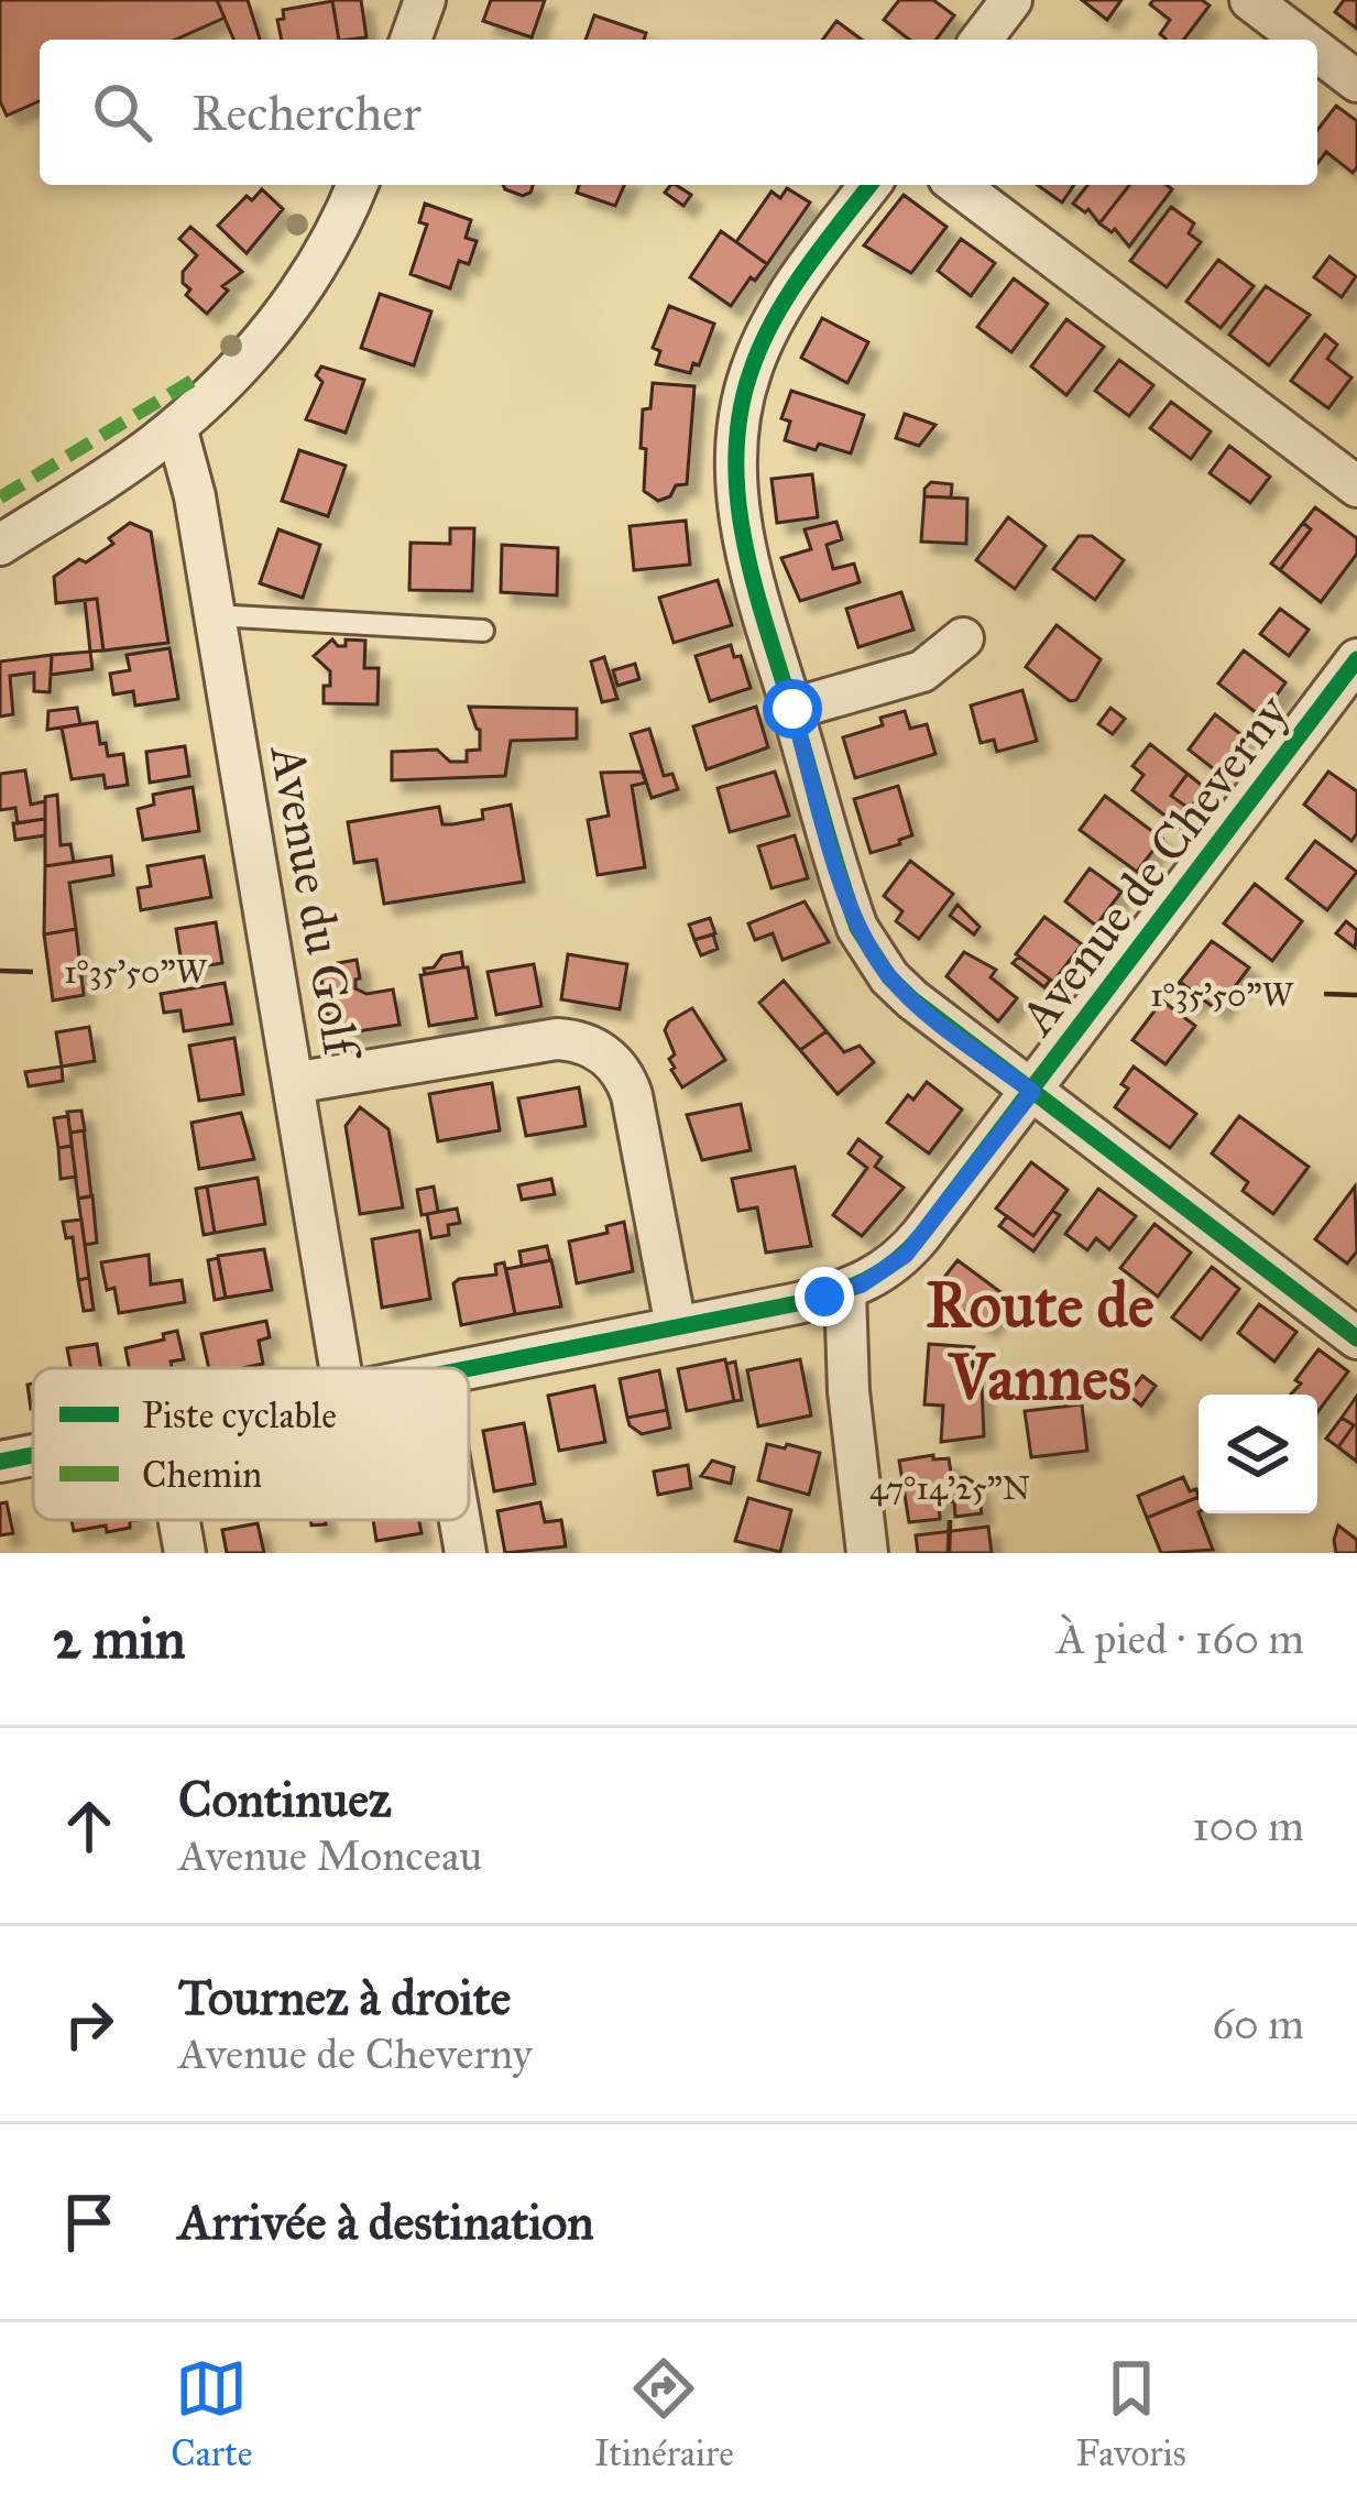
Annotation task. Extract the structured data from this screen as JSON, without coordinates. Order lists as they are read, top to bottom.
{
  "streets": {
    "street": ["Avenue de Cheverny", "Avenue du Golf"]
  },
  "districts": ["Route de Vannes"],
  "legend": ["Piste cyclable", "Chemin"],
  "page": {
    "search": "Rechercher",
    "heading": ["2 min", "À pied · 160 m"],
    "list": [
      ["Continuez", "Avenue Monceau", "100 m"],
      ["Tournez à droite", "Avenue de Cheverny", "60 m"],
      "Arrivée à destination"
    ],
    "nav": ["Carte", "Itinéraire", "Favoris"]
  },
  "coordinates": ["1°35'50\"W", "47°14'25\"N"]
}
